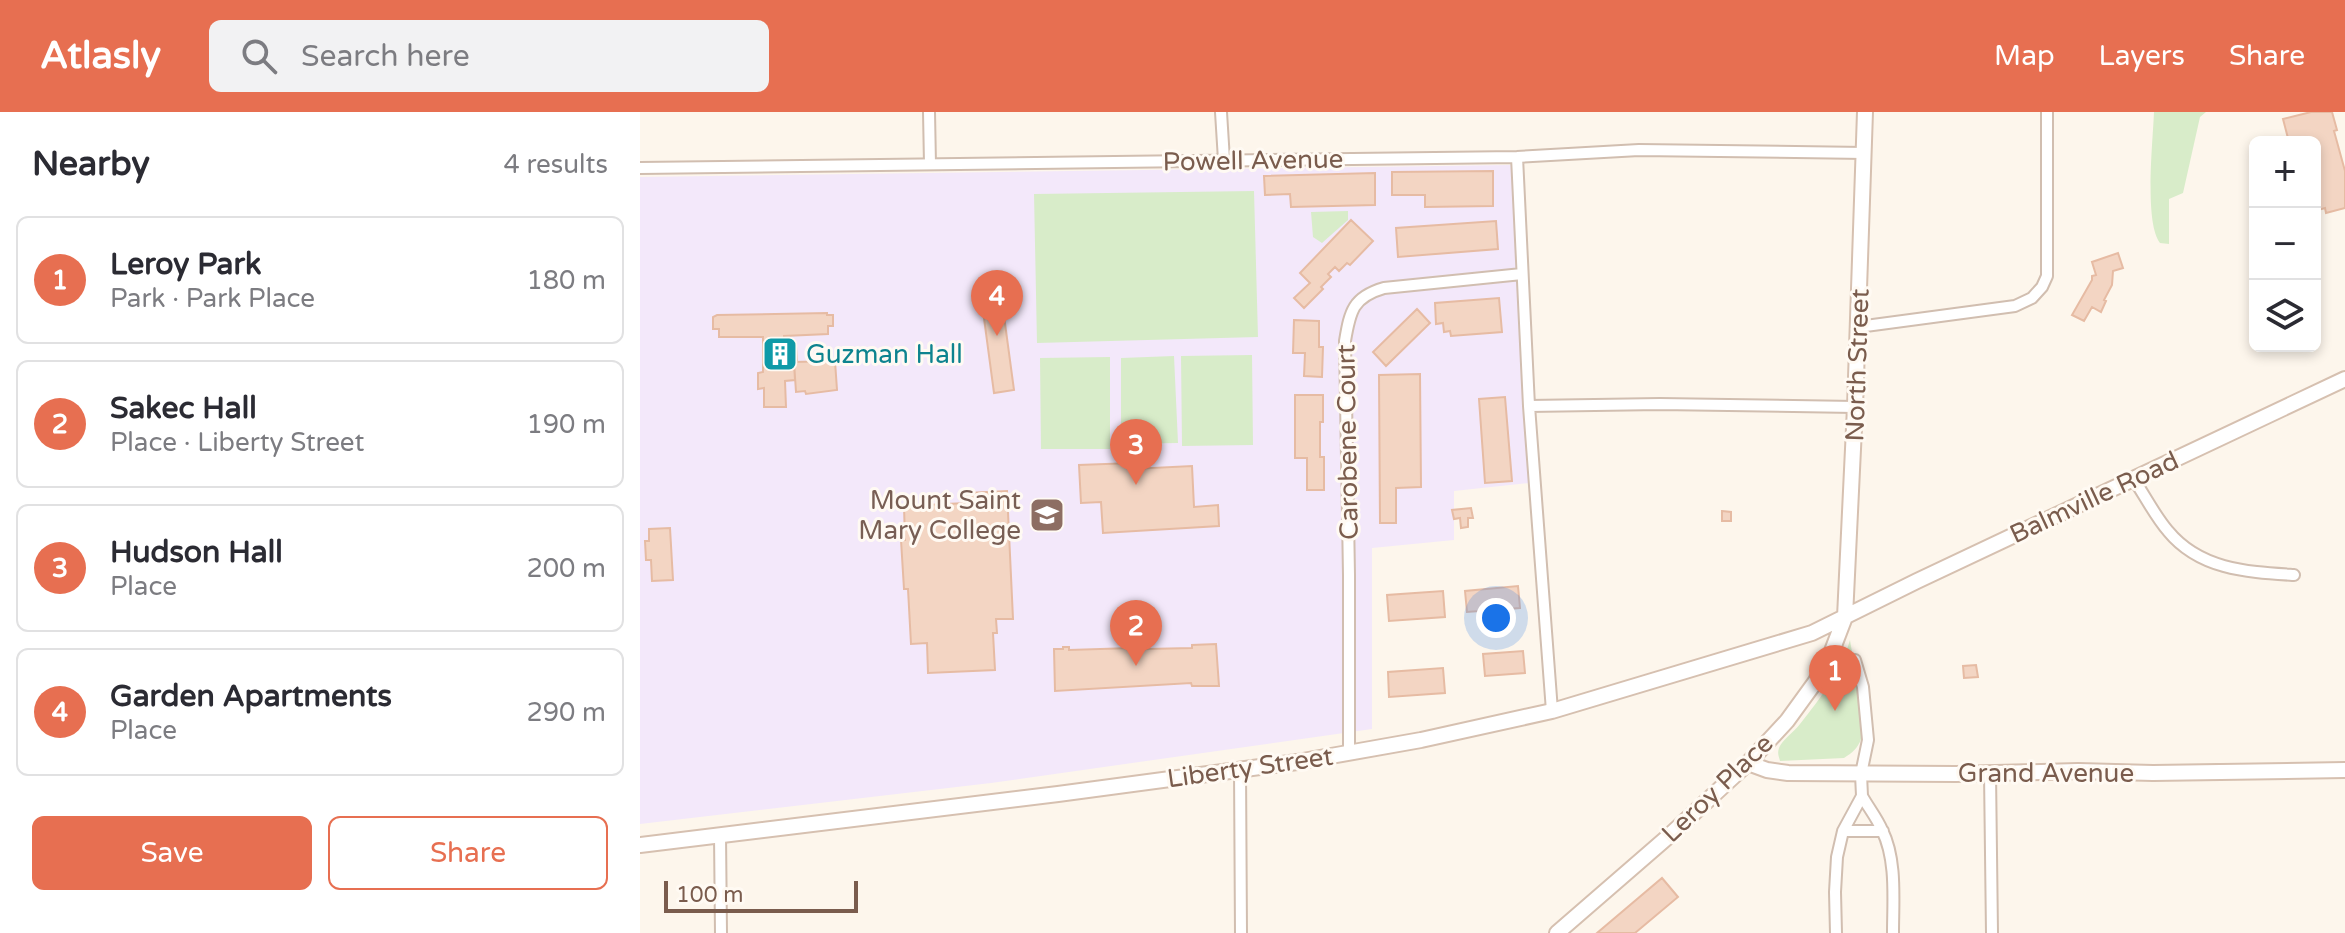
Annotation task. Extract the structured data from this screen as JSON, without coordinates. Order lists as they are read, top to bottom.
{
  "streets": {
    "street": [
      "Powell Avenue",
      "North Street",
      "Carobene Court",
      "Balmville Road",
      "Liberty Street",
      "Grand Avenue",
      "Leroy Place"
    ]
  },
  "crossings": [
    ["Powell Avenue", "North Street"],
    ["North Street", "Balmville Road"],
    ["North Street", "Liberty Street"],
    ["North Street", "Leroy Place"],
    ["Carobene Court", "Liberty Street"],
    ["Balmville Road", "Liberty Street"],
    ["Balmville Road", "Leroy Place"],
    ["Liberty Street", "Leroy Place"],
    ["Grand Avenue", "Leroy Place"]
  ],
  "places": {
    "building": ["Guzman Hall"],
    "school or university": ["Mount Saint Mary College"]
  },
  "scale_bar": "100 m",
  "page": {
    "header": "Atlasly",
    "search": "Search here",
    "nav": ["Map", "Layers", "Share"],
    "heading": ["Nearby", "4 results"],
    "map_buttons": ["+", "−"],
    "list": [
      {
        "mark": "1",
        "name": "Leroy Park",
        "note": "Park · Park Place",
        "value": "180 m"
      },
      {
        "mark": "2",
        "name": "Sakec Hall",
        "note": "Place · Liberty Street",
        "value": "190 m"
      },
      {
        "mark": "3",
        "name": "Hudson Hall",
        "note": "Place",
        "value": "200 m"
      },
      {
        "mark": "4",
        "name": "Garden Apartments",
        "note": "Place",
        "value": "290 m"
      }
    ],
    "pins": [
      "4",
      "3",
      "2",
      "1"
    ],
    "buttons": ["Save", "Share"],
    "scale": "100 m"
  }
}
